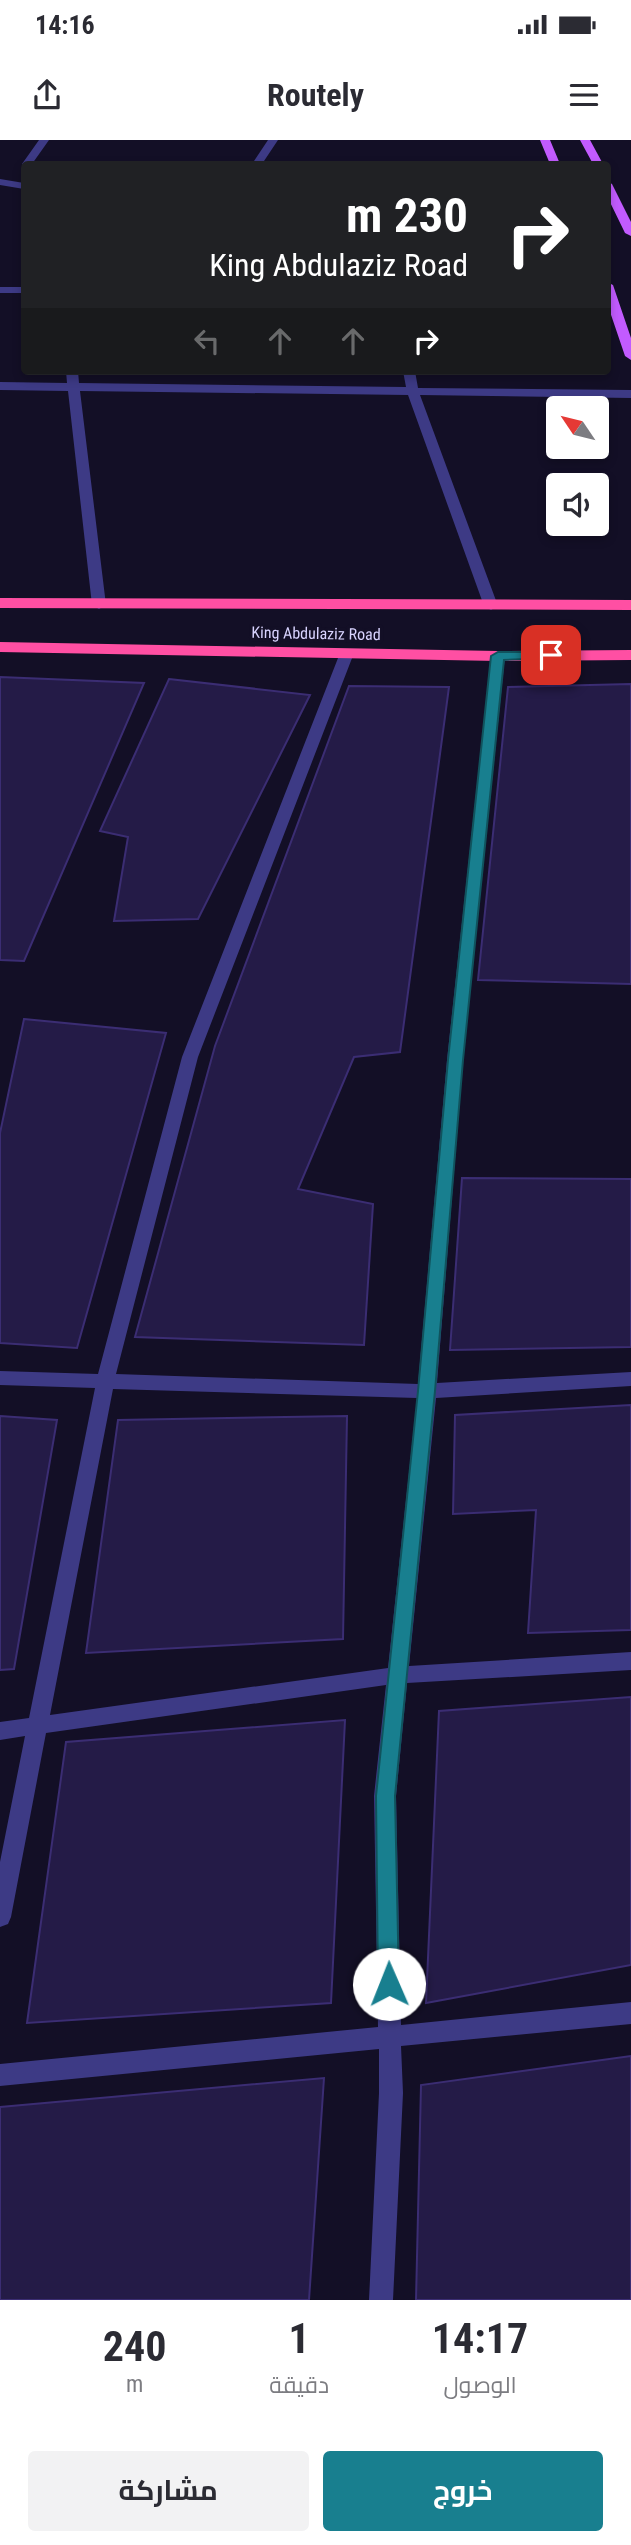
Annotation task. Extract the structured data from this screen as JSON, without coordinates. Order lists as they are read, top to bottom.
{
  "streets": {
    "highway": ["King Abdulaziz Road"]
  },
  "north": "top left",
  "page": {
    "status": "14:16",
    "header": "Routely",
    "turn": ["230 m", "King Abdulaziz Road"],
    "eta": [
      "14:17",
      "الوصول",
      "1",
      "دقيقة",
      "240",
      "m"
    ],
    "buttons": ["خروج", "مشاركة"]
  }
}
